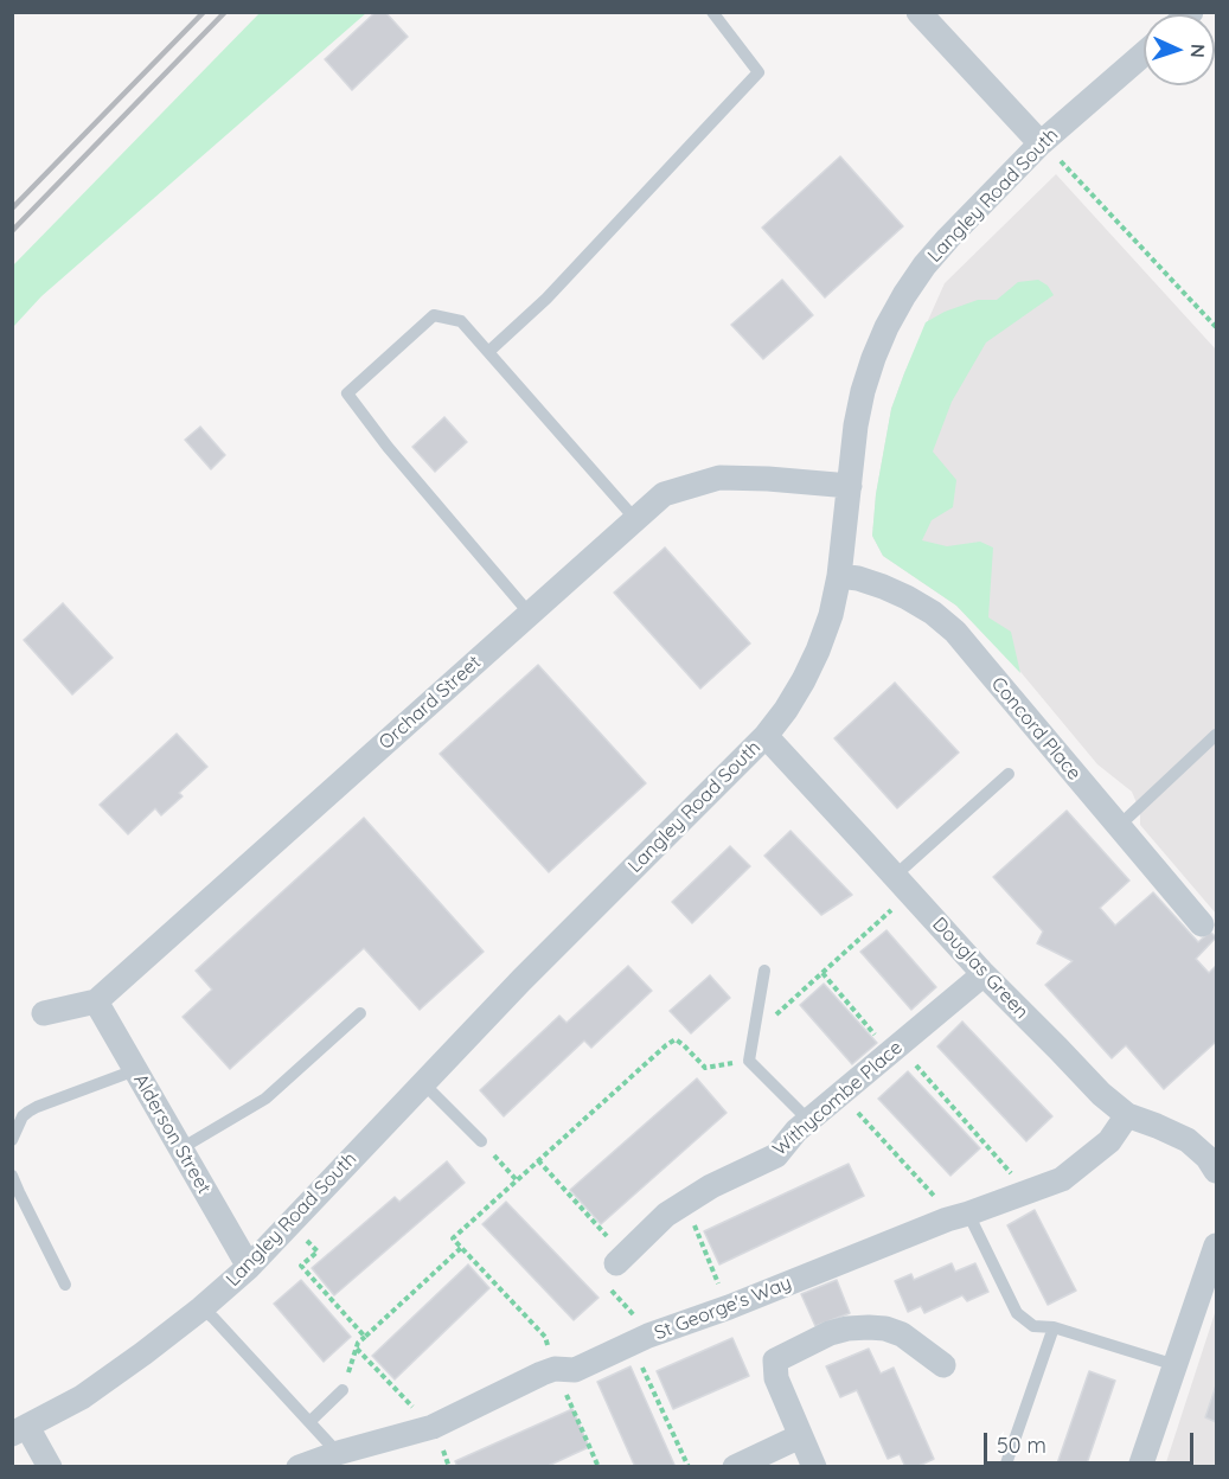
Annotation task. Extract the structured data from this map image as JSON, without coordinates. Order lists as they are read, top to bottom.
{
  "streets": {
    "street": [
      "Langley Road South",
      "Orchard Street",
      "Concord Place",
      "Douglas Green",
      "Withycombe Place",
      "Alderson Street",
      "St George's Way"
    ]
  },
  "crossings": [
    ["Langley Road South", "Orchard Street"],
    ["Langley Road South", "Concord Place"],
    ["Langley Road South", "Douglas Green"],
    ["Langley Road South", "Alderson Street"],
    ["Orchard Street", "Alderson Street"],
    ["Douglas Green", "Withycombe Place"],
    ["Douglas Green", "St George's Way"]
  ],
  "scale_bar": "50 m",
  "north": "right"
}
